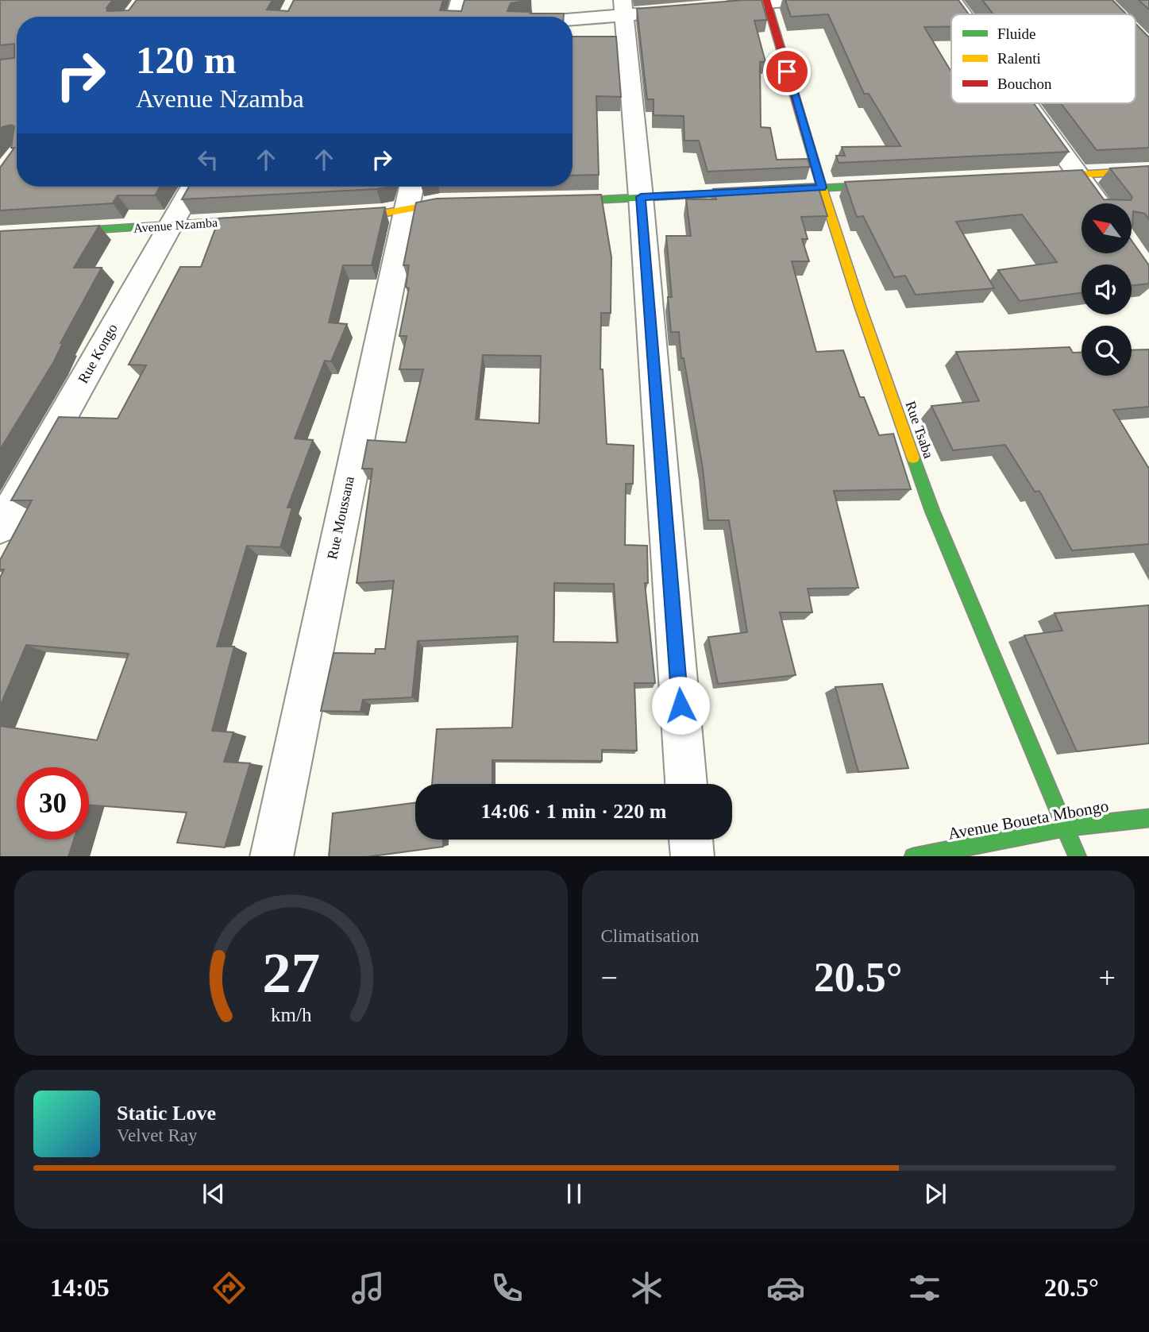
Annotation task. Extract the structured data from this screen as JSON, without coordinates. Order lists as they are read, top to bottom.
{
  "streets": {
    "street": [
      "Avenue Nzamba",
      "Rue Kongo",
      "Rue Tsaba",
      "Rue Moussana",
      "Avenue Boueta Mbongo"
    ]
  },
  "crossings": [
    ["Avenue Nzamba", "Rue Kongo"],
    ["Rue Tsaba", "Avenue Boueta Mbongo"]
  ],
  "legend": ["Fluide", "Ralenti", "Bouchon"],
  "north": "top left",
  "page": {
    "turn": ["120 m", "Avenue Nzamba"],
    "limit": "30",
    "trip": "14:06 · 1 min · 220 m",
    "tile": "Climatisation",
    "heat": ["−", "20.5°", "+"],
    "song": ["Static Love", "Velvet Ray"],
    "tabs": ["14:05", "20.5°"],
    "gauge": ["27", "km/h"]
  }
}
